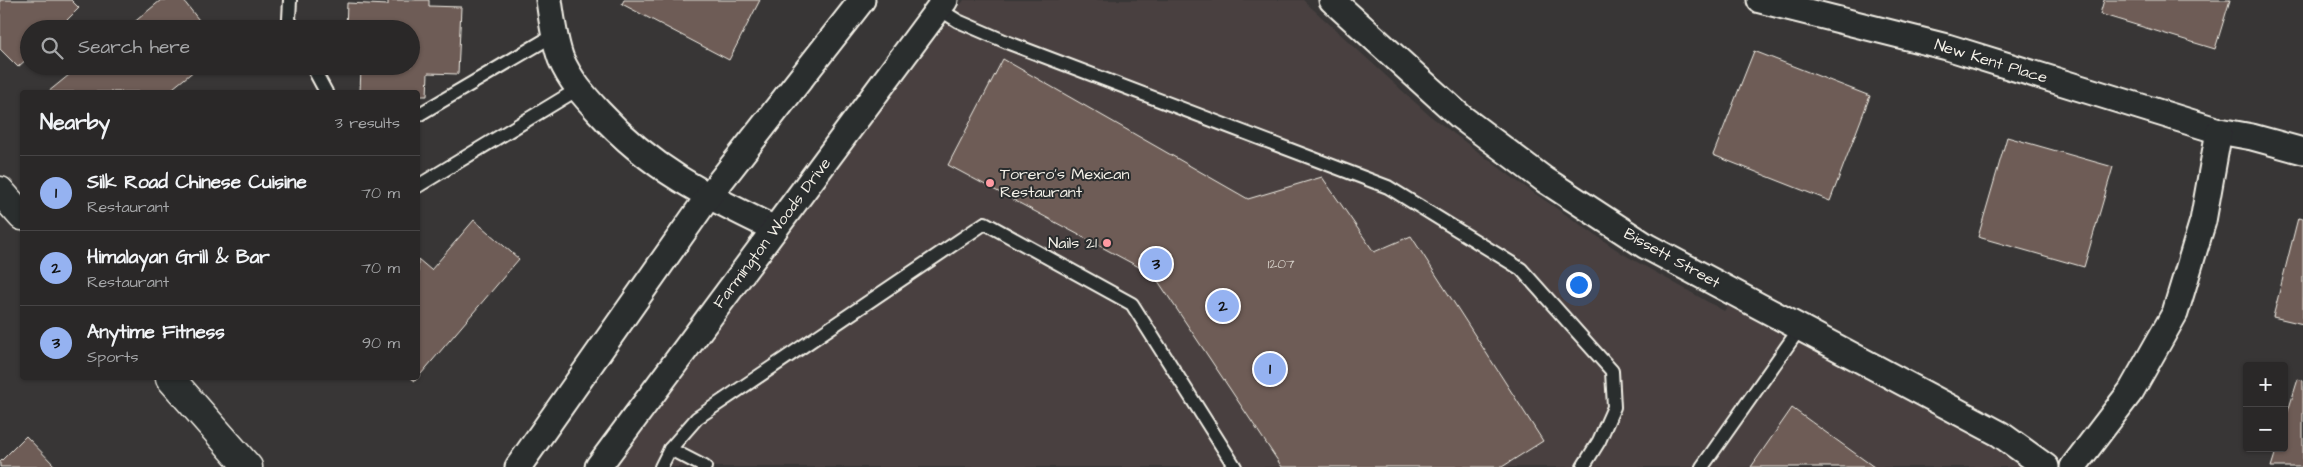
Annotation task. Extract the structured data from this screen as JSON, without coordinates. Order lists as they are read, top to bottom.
{
  "streets": {
    "street": ["New Kent Place", "Farmington Woods Drive", "Bissett Street"]
  },
  "places": ["Torero's Mexican Restaurant", "Nails 21"],
  "house_numbers": ["1207"],
  "page": {
    "search": "Search here",
    "heading": ["Nearby", "3 results"],
    "list": [
      {
        "mark": "1",
        "name": "Silk Road Chinese Cuisine",
        "note": "Restaurant",
        "value": "70 m"
      },
      {
        "mark": "2",
        "name": "Himalayan Grill & Bar",
        "note": "Restaurant",
        "value": "70 m"
      },
      {
        "mark": "3",
        "name": "Anytime Fitness",
        "note": "Sports",
        "value": "90 m"
      }
    ],
    "pins": ["3", "2", "1"],
    "map_buttons": ["+", "−"]
  }
}
